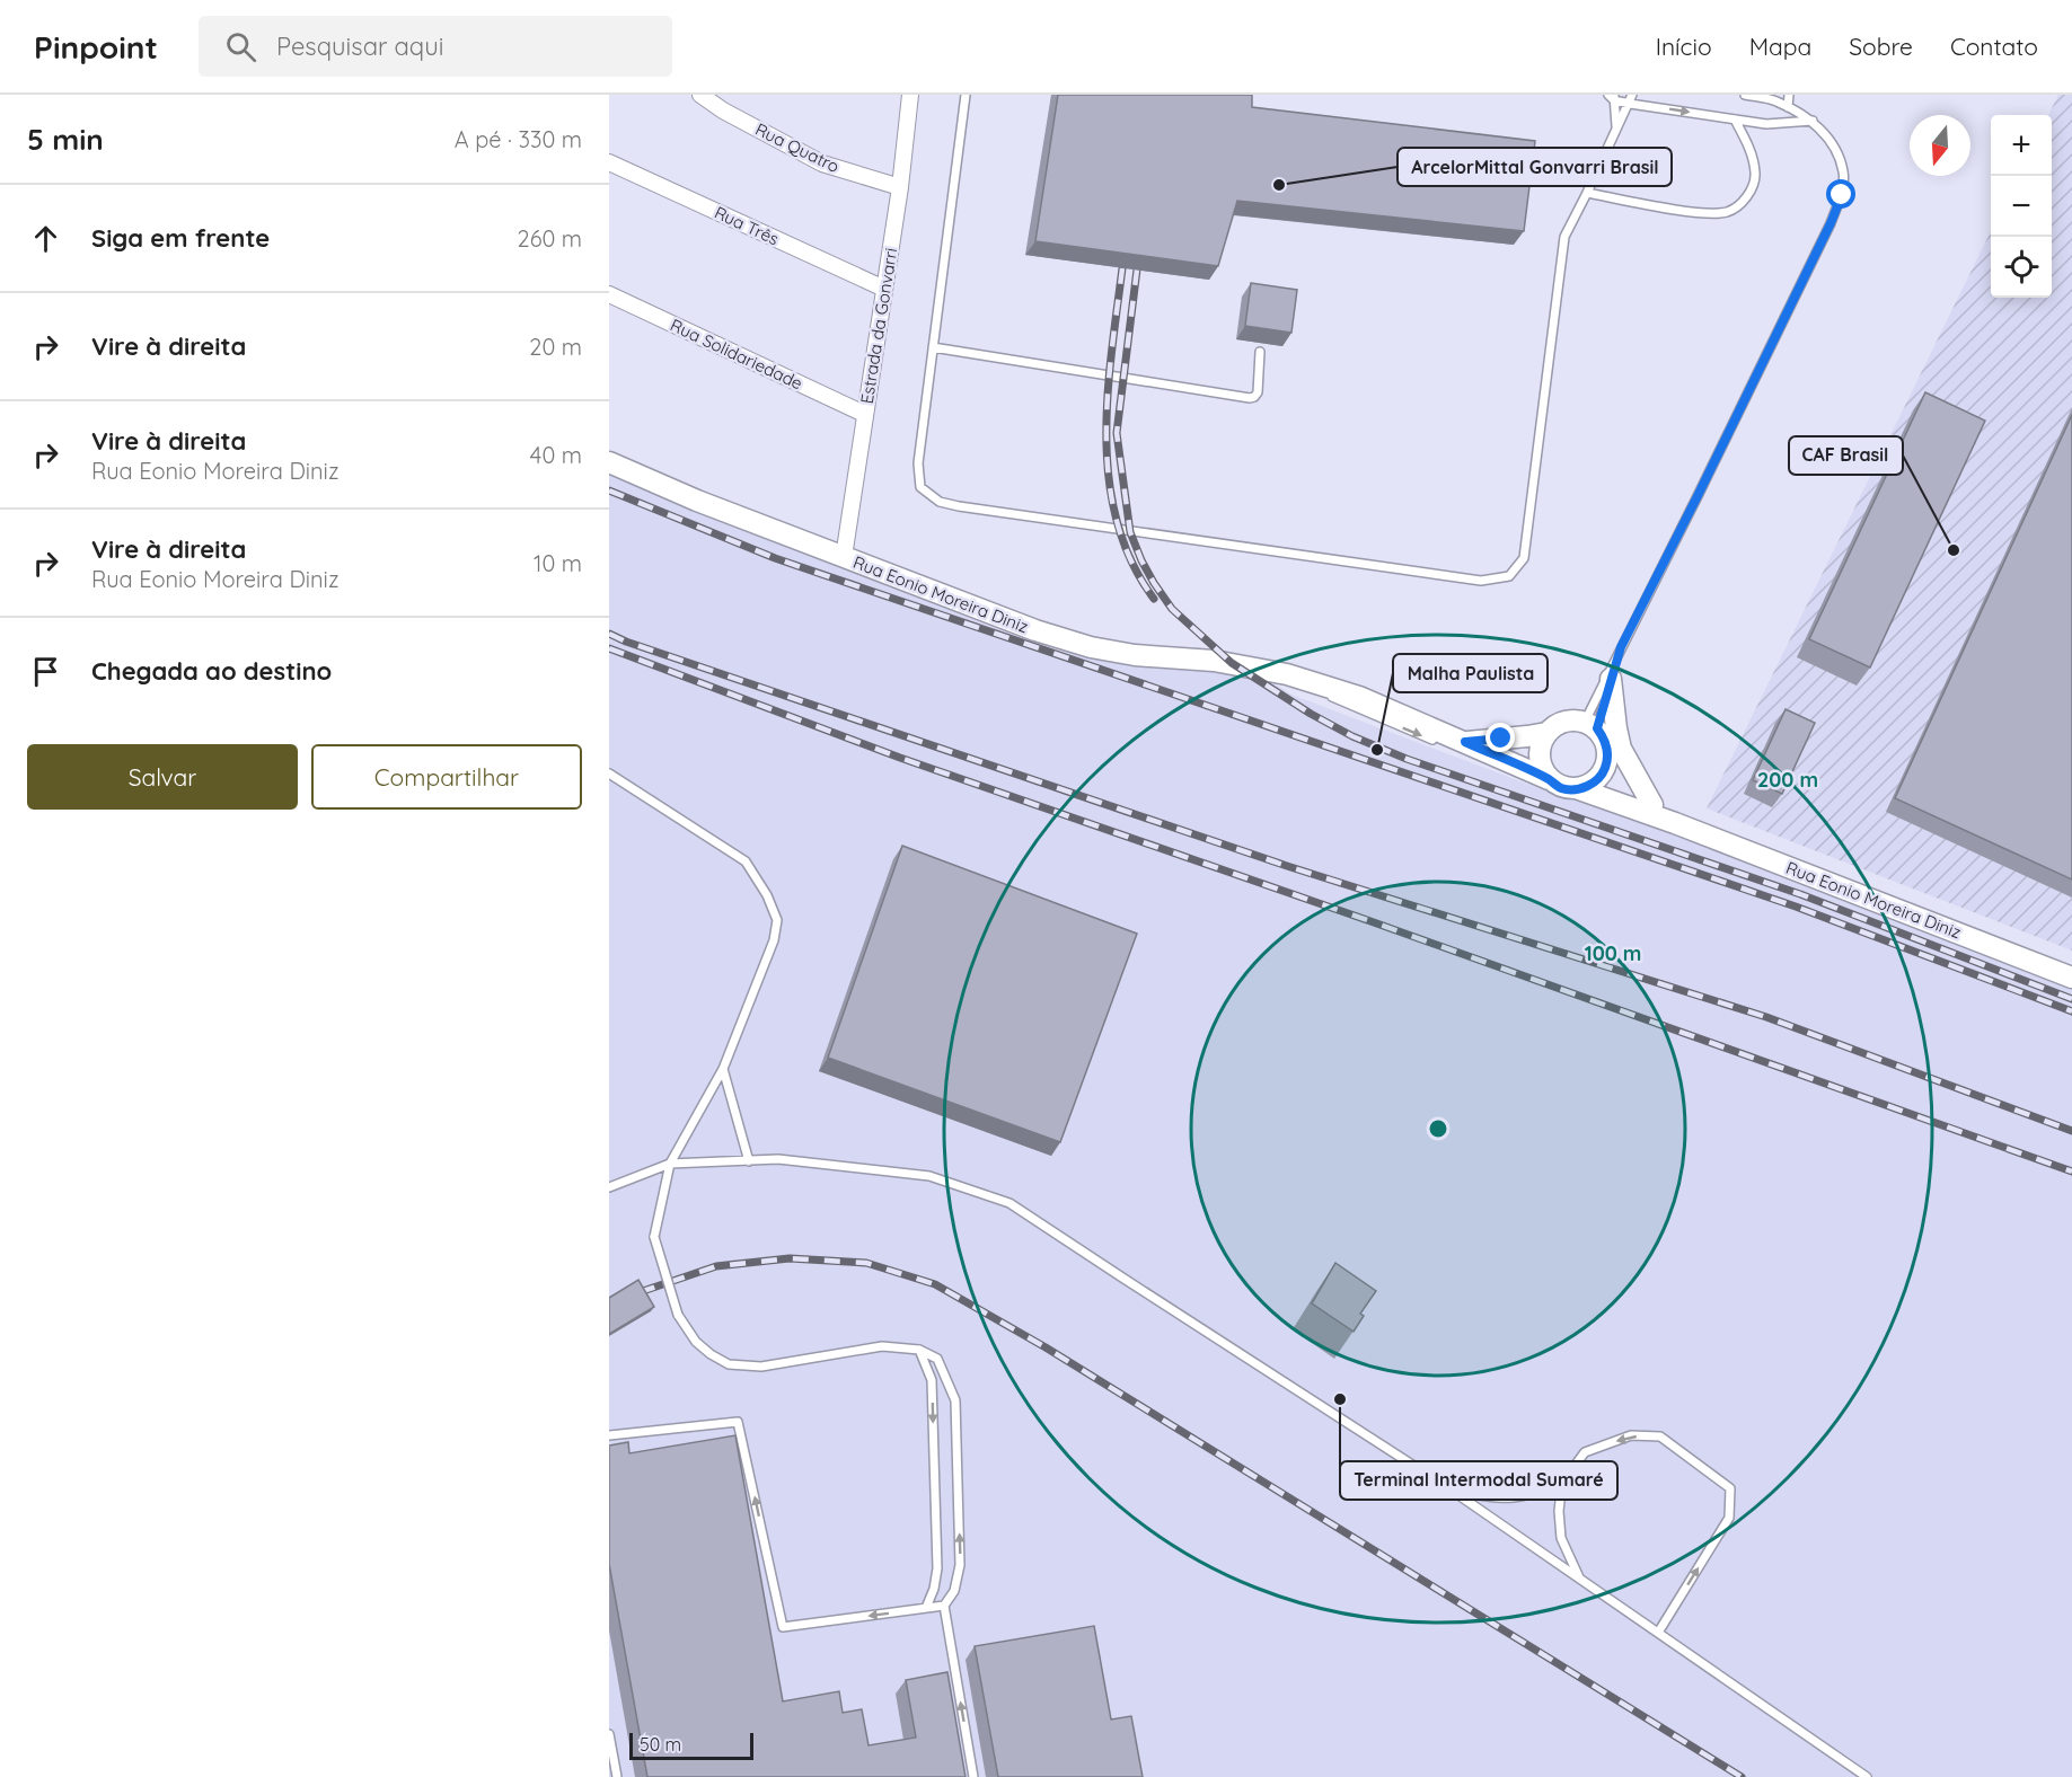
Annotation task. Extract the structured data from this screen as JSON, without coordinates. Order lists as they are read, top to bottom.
{
  "streets": {
    "main road": ["Rua Eonio Moreira Diniz"],
    "street": [
      "Rua Quatro",
      "Rua Três",
      "Estrada da Gonvarri",
      "Rua Solidariedade"
    ]
  },
  "crossings": [
    ["Rua Quatro", "Estrada da Gonvarri"],
    ["Rua Três", "Estrada da Gonvarri"],
    ["Estrada da Gonvarri", "Rua Solidariedade"],
    ["Estrada da Gonvarri", "Rua Eonio Moreira Diniz"]
  ],
  "places": [
    "ArcelorMittal Gonvarri Brasil",
    "CAF Brasil",
    "Malha Paulista",
    "Terminal Intermodal Sumaré"
  ],
  "scale_bar": "50 m",
  "north": "bottom",
  "page": {
    "header": "Pinpoint",
    "search": "Pesquisar aqui",
    "nav": [
      "Início",
      "Mapa",
      "Sobre",
      "Contato"
    ],
    "heading": ["5 min", "A pé · 330 m"],
    "map_buttons": ["+", "−"],
    "list": [
      ["Siga em frente", "260 m"],
      ["Vire à direita", "20 m"],
      ["Vire à direita", "Rua Eonio Moreira Diniz", "40 m"],
      ["Vire à direita", "Rua Eonio Moreira Diniz", "10 m"],
      "Chegada ao destino"
    ],
    "buttons": ["Salvar", "Compartilhar"],
    "scale": "50 m"
  },
  "rings": ["200 m", "100 m"]
}
